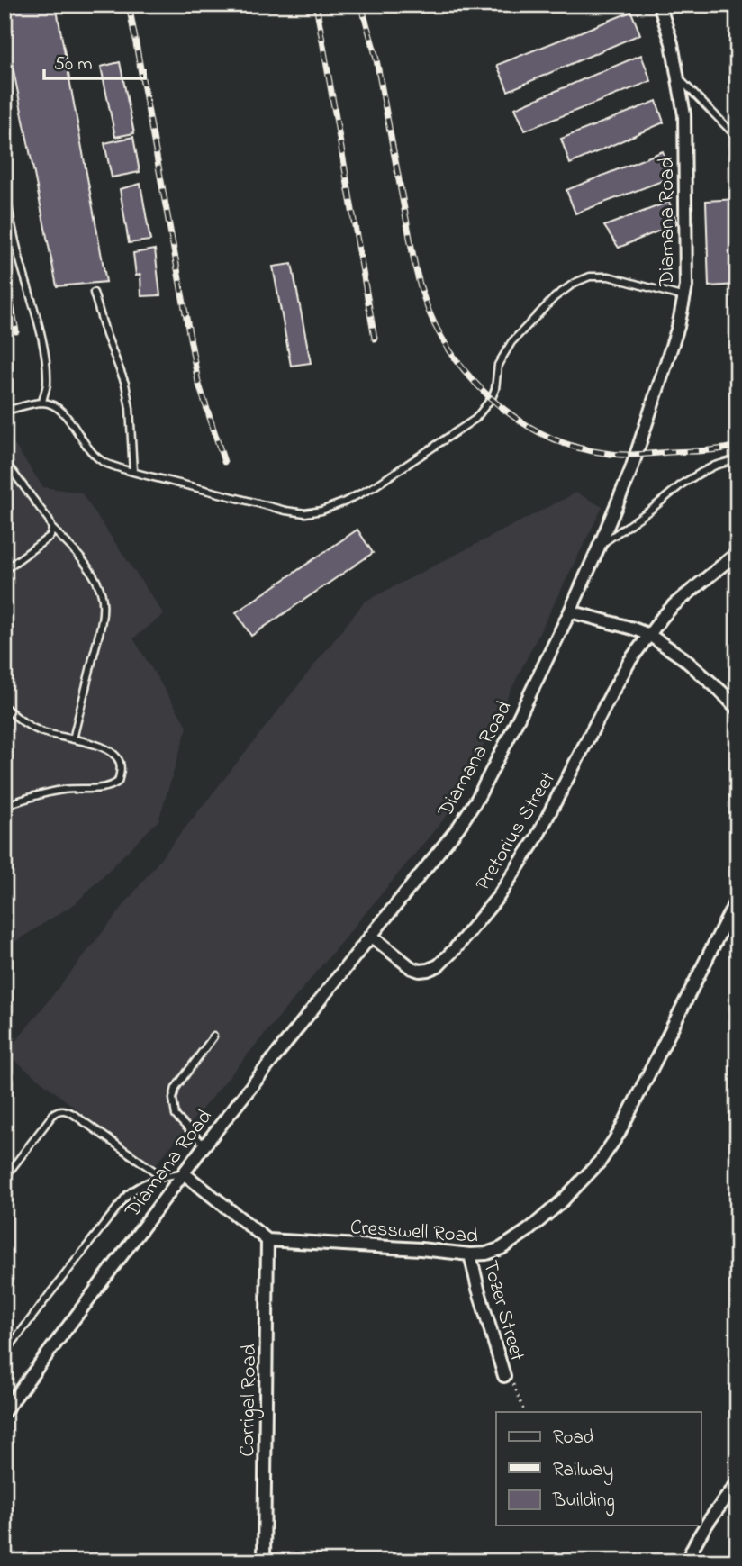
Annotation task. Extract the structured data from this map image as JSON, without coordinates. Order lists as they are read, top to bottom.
{
  "streets": {
    "street": [
      "Diamana Road",
      "Pretorius Street",
      "Cresswell Road",
      "Tozer Street",
      "Corrigal Road"
    ]
  },
  "crossings": [
    ["Diamana Road", "Pretorius Street"],
    ["Cresswell Road", "Tozer Street"],
    ["Cresswell Road", "Corrigal Road"]
  ],
  "legend": ["Road", "Railway", "Building"],
  "scale_bar": "50 m"
}
